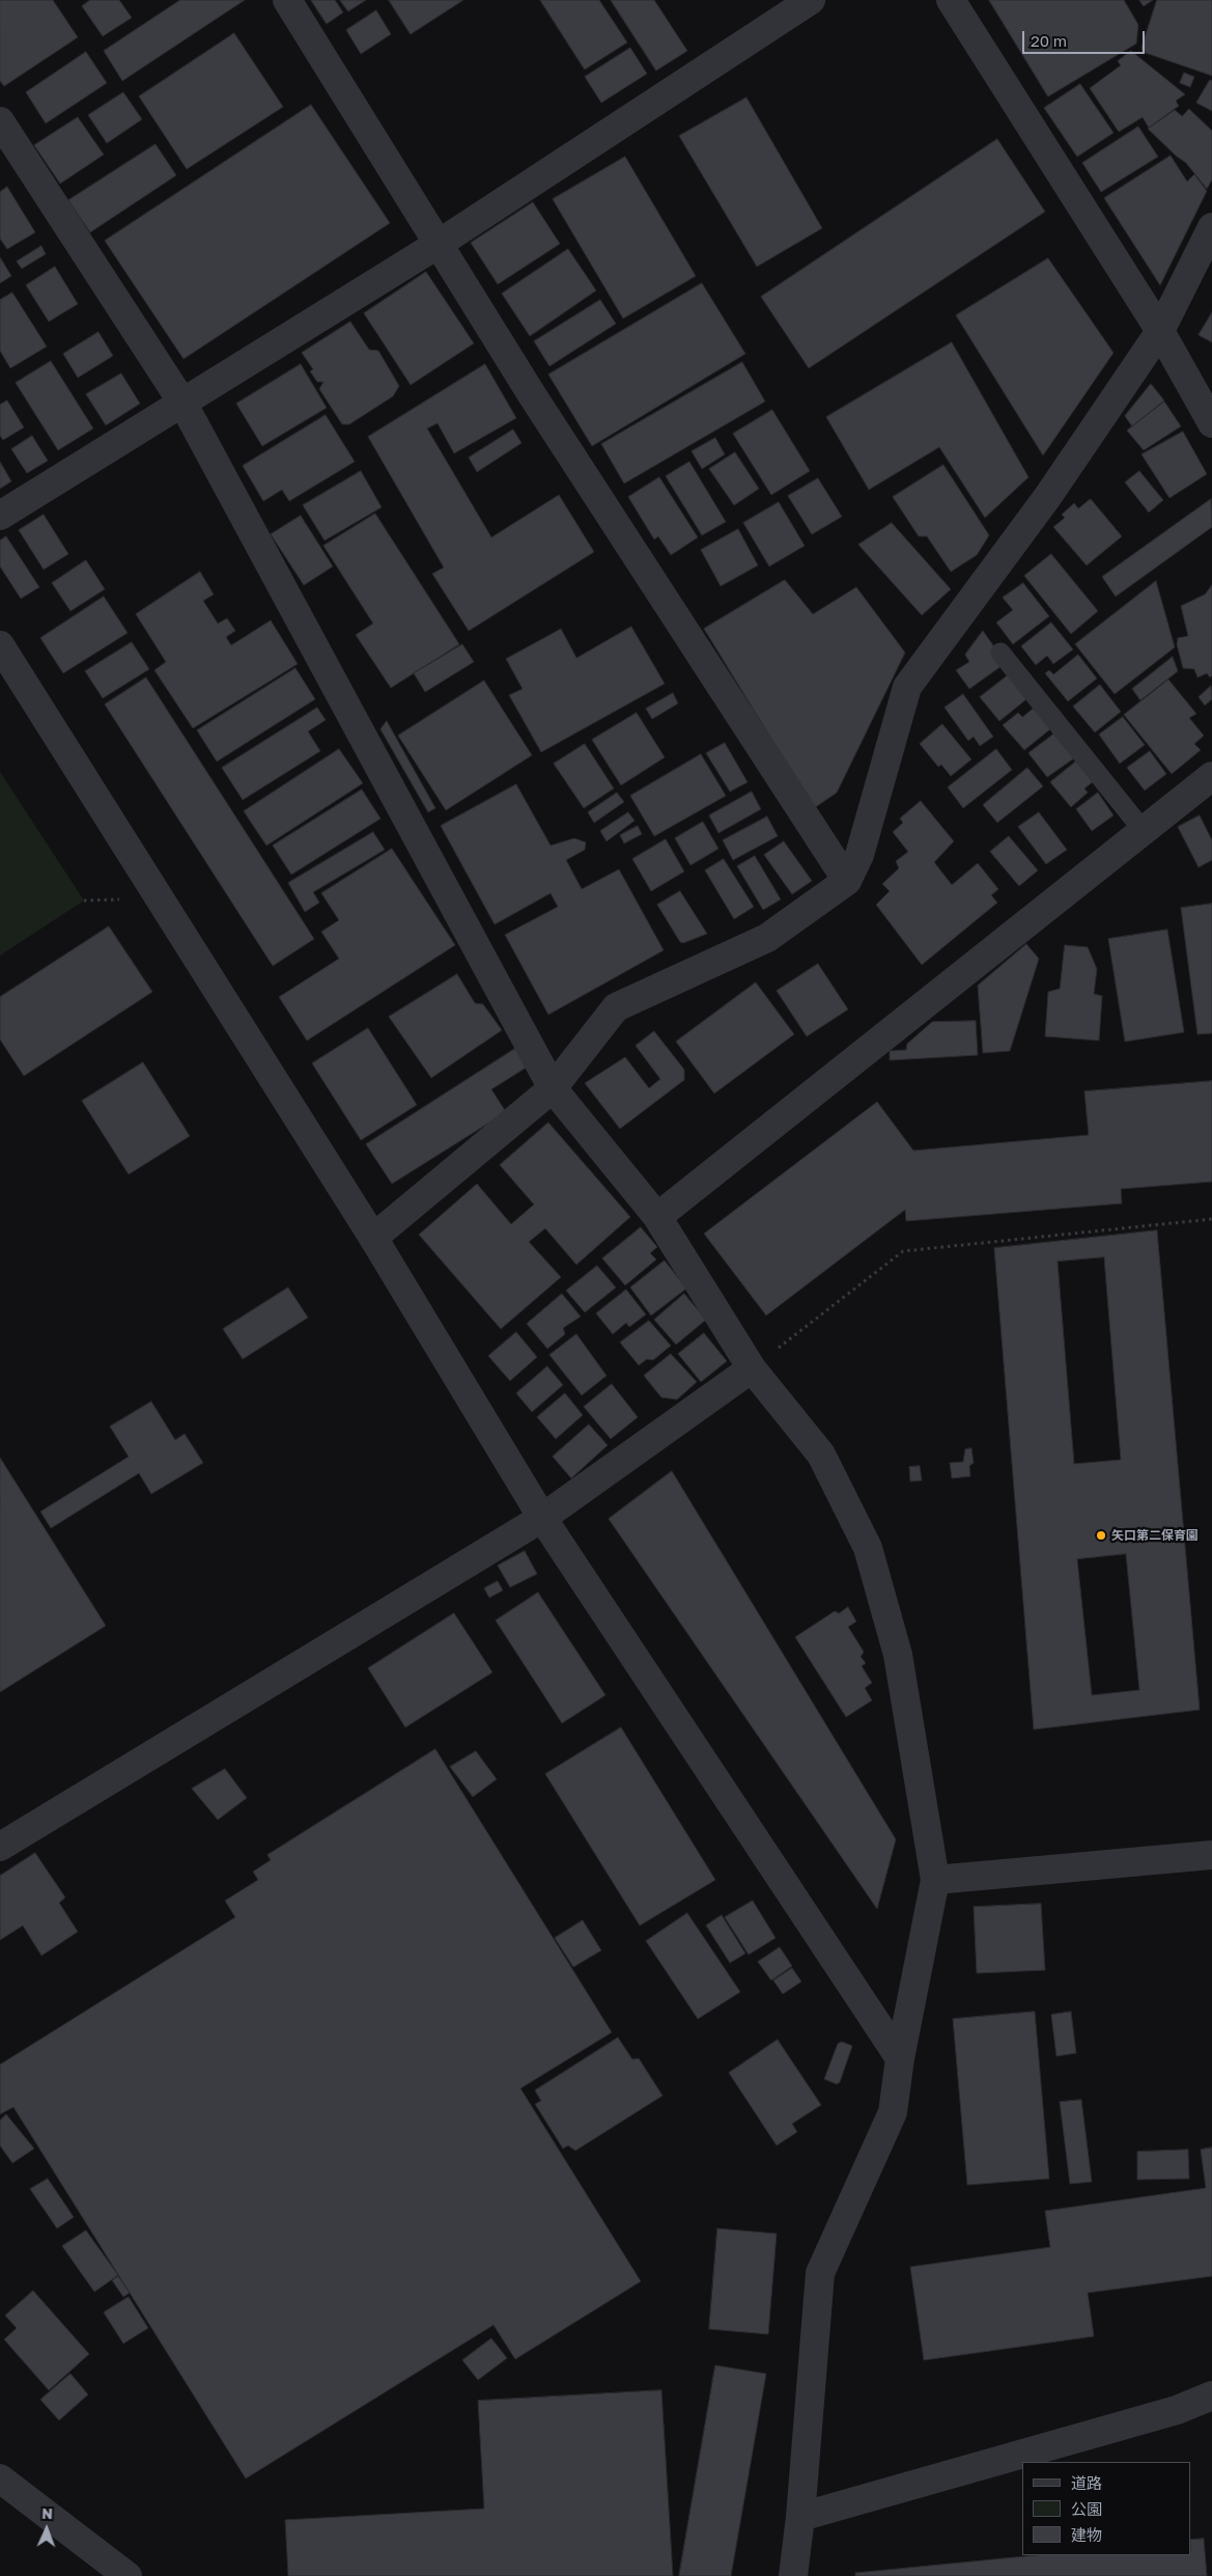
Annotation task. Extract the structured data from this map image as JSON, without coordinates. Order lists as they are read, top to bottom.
{
  "places": ["矢口第二保育園"],
  "legend": ["道路", "公園", "建物"],
  "scale_bar": "20 m",
  "north": "top"
}
